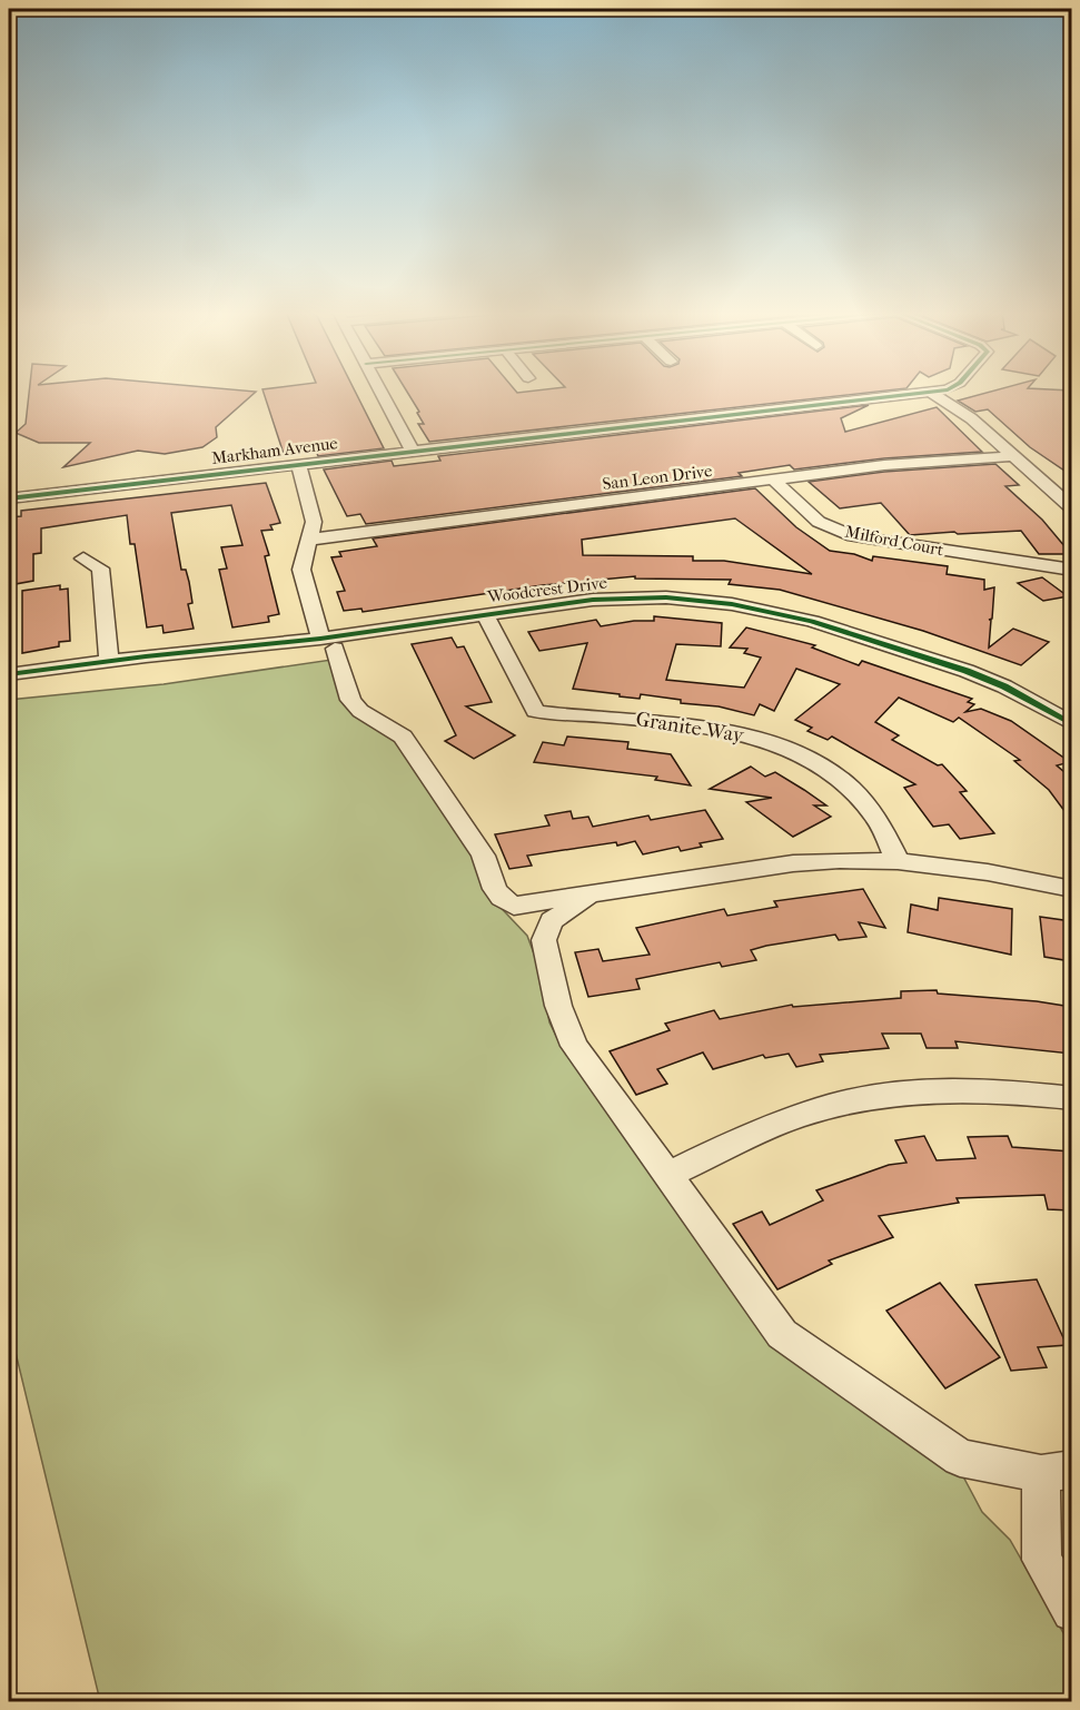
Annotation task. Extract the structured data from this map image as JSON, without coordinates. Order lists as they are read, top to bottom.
{
  "streets": {
    "street": [
      "Markham Avenue",
      "San Leon Drive",
      "Milford Court",
      "Woodcrest Drive",
      "Granite Way"
    ]
  },
  "crossings": [
    ["San Leon Drive", "Milford Court"],
    ["Woodcrest Drive", "Granite Way"]
  ]
}
